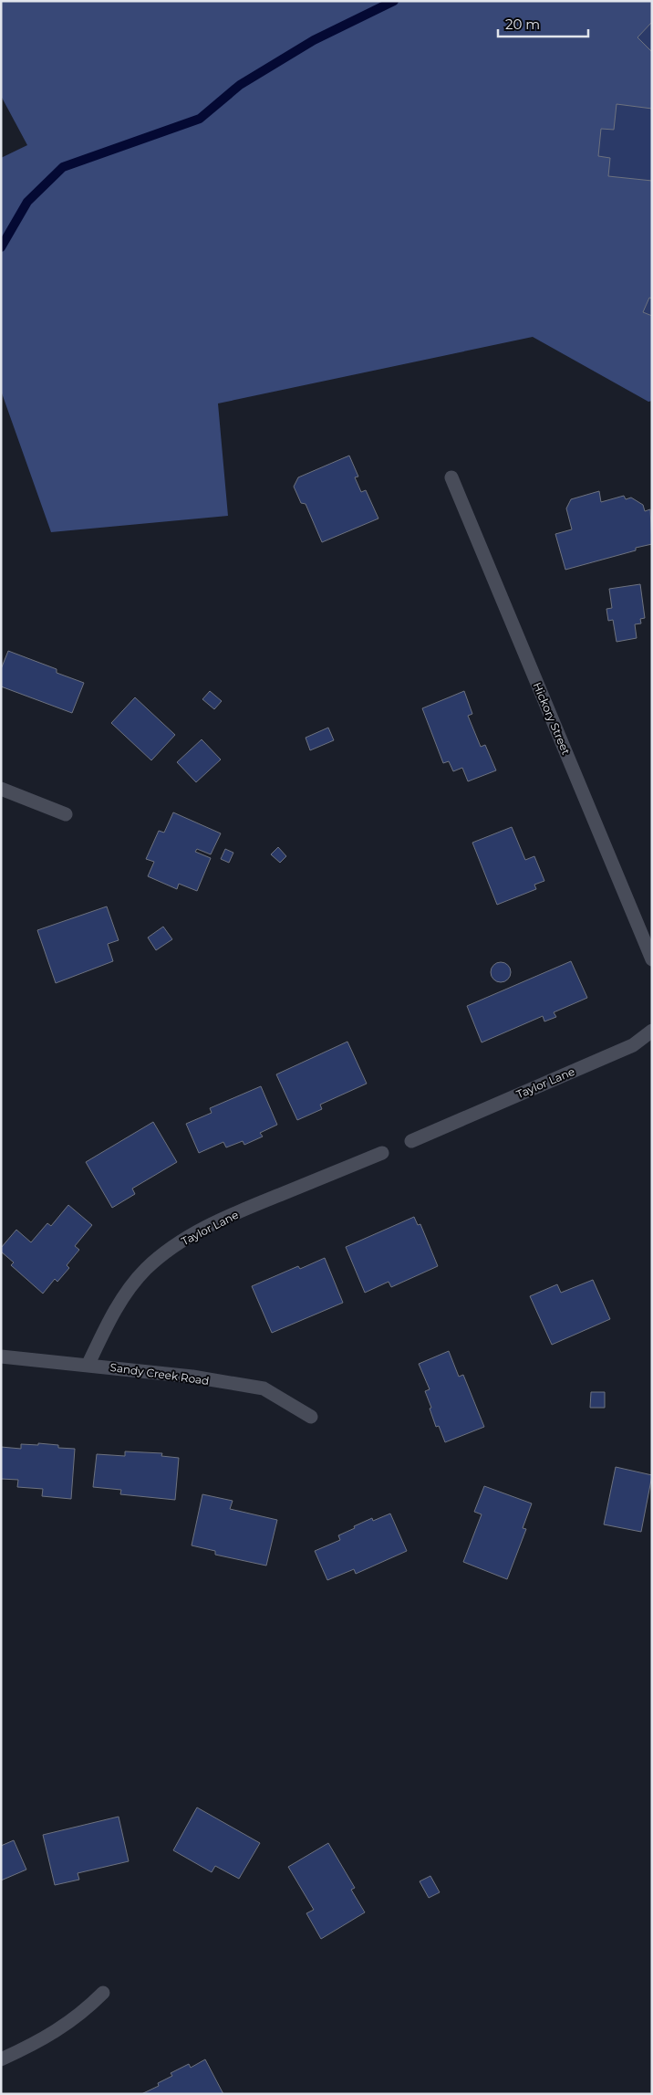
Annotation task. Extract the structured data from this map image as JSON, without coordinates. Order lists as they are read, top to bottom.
{
  "streets": {
    "street": ["Hickory Street", "Taylor Lane", "Sandy Creek Road"]
  },
  "crossings": [
    ["Taylor Lane", "Sandy Creek Road"]
  ],
  "scale_bar": "20 m"
}
